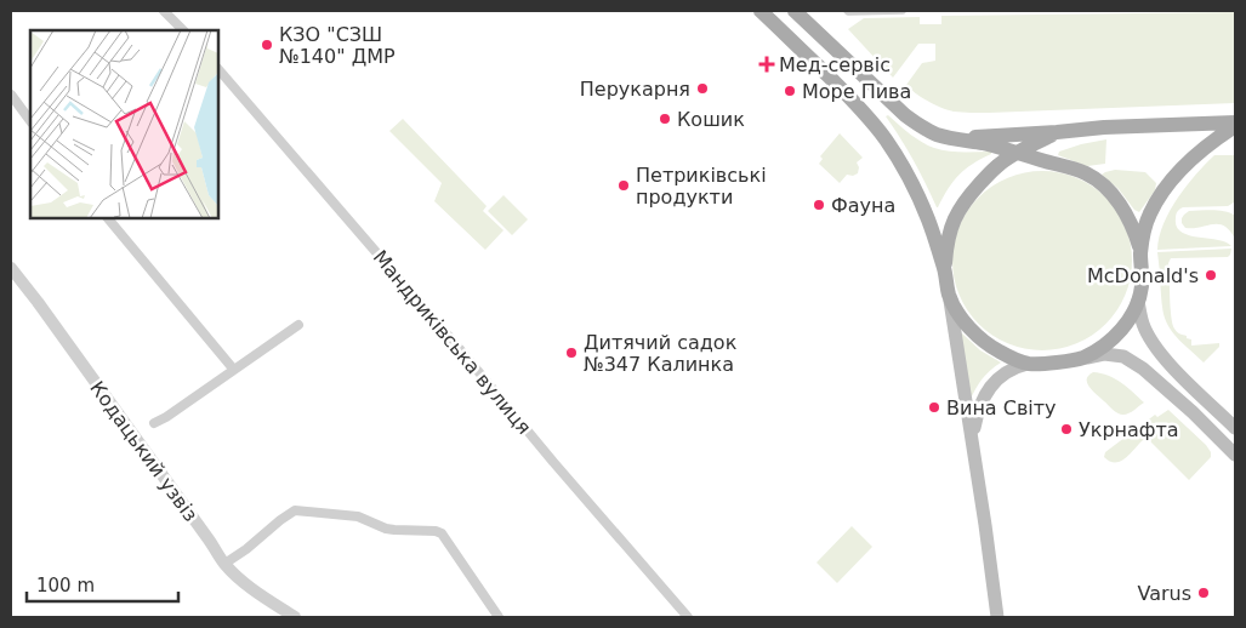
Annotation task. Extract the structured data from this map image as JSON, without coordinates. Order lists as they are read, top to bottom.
{
  "streets": {
    "street": ["Мандриківська вулиця", "Кодацький узвіз"]
  },
  "places": {
    "other": [
      "КЗО \"СЗШ №140\" ДМР",
      "Перукарня",
      "Море Пива",
      "Кошик",
      "Петриківські продукти",
      "Фауна",
      "McDonald's",
      "Дитячий садок №347 Калинка",
      "Вина Світу",
      "Укрнафта",
      "Varus"
    ],
    "health": ["Мед-сервіс"]
  },
  "scale_bar": "100 m"
}
